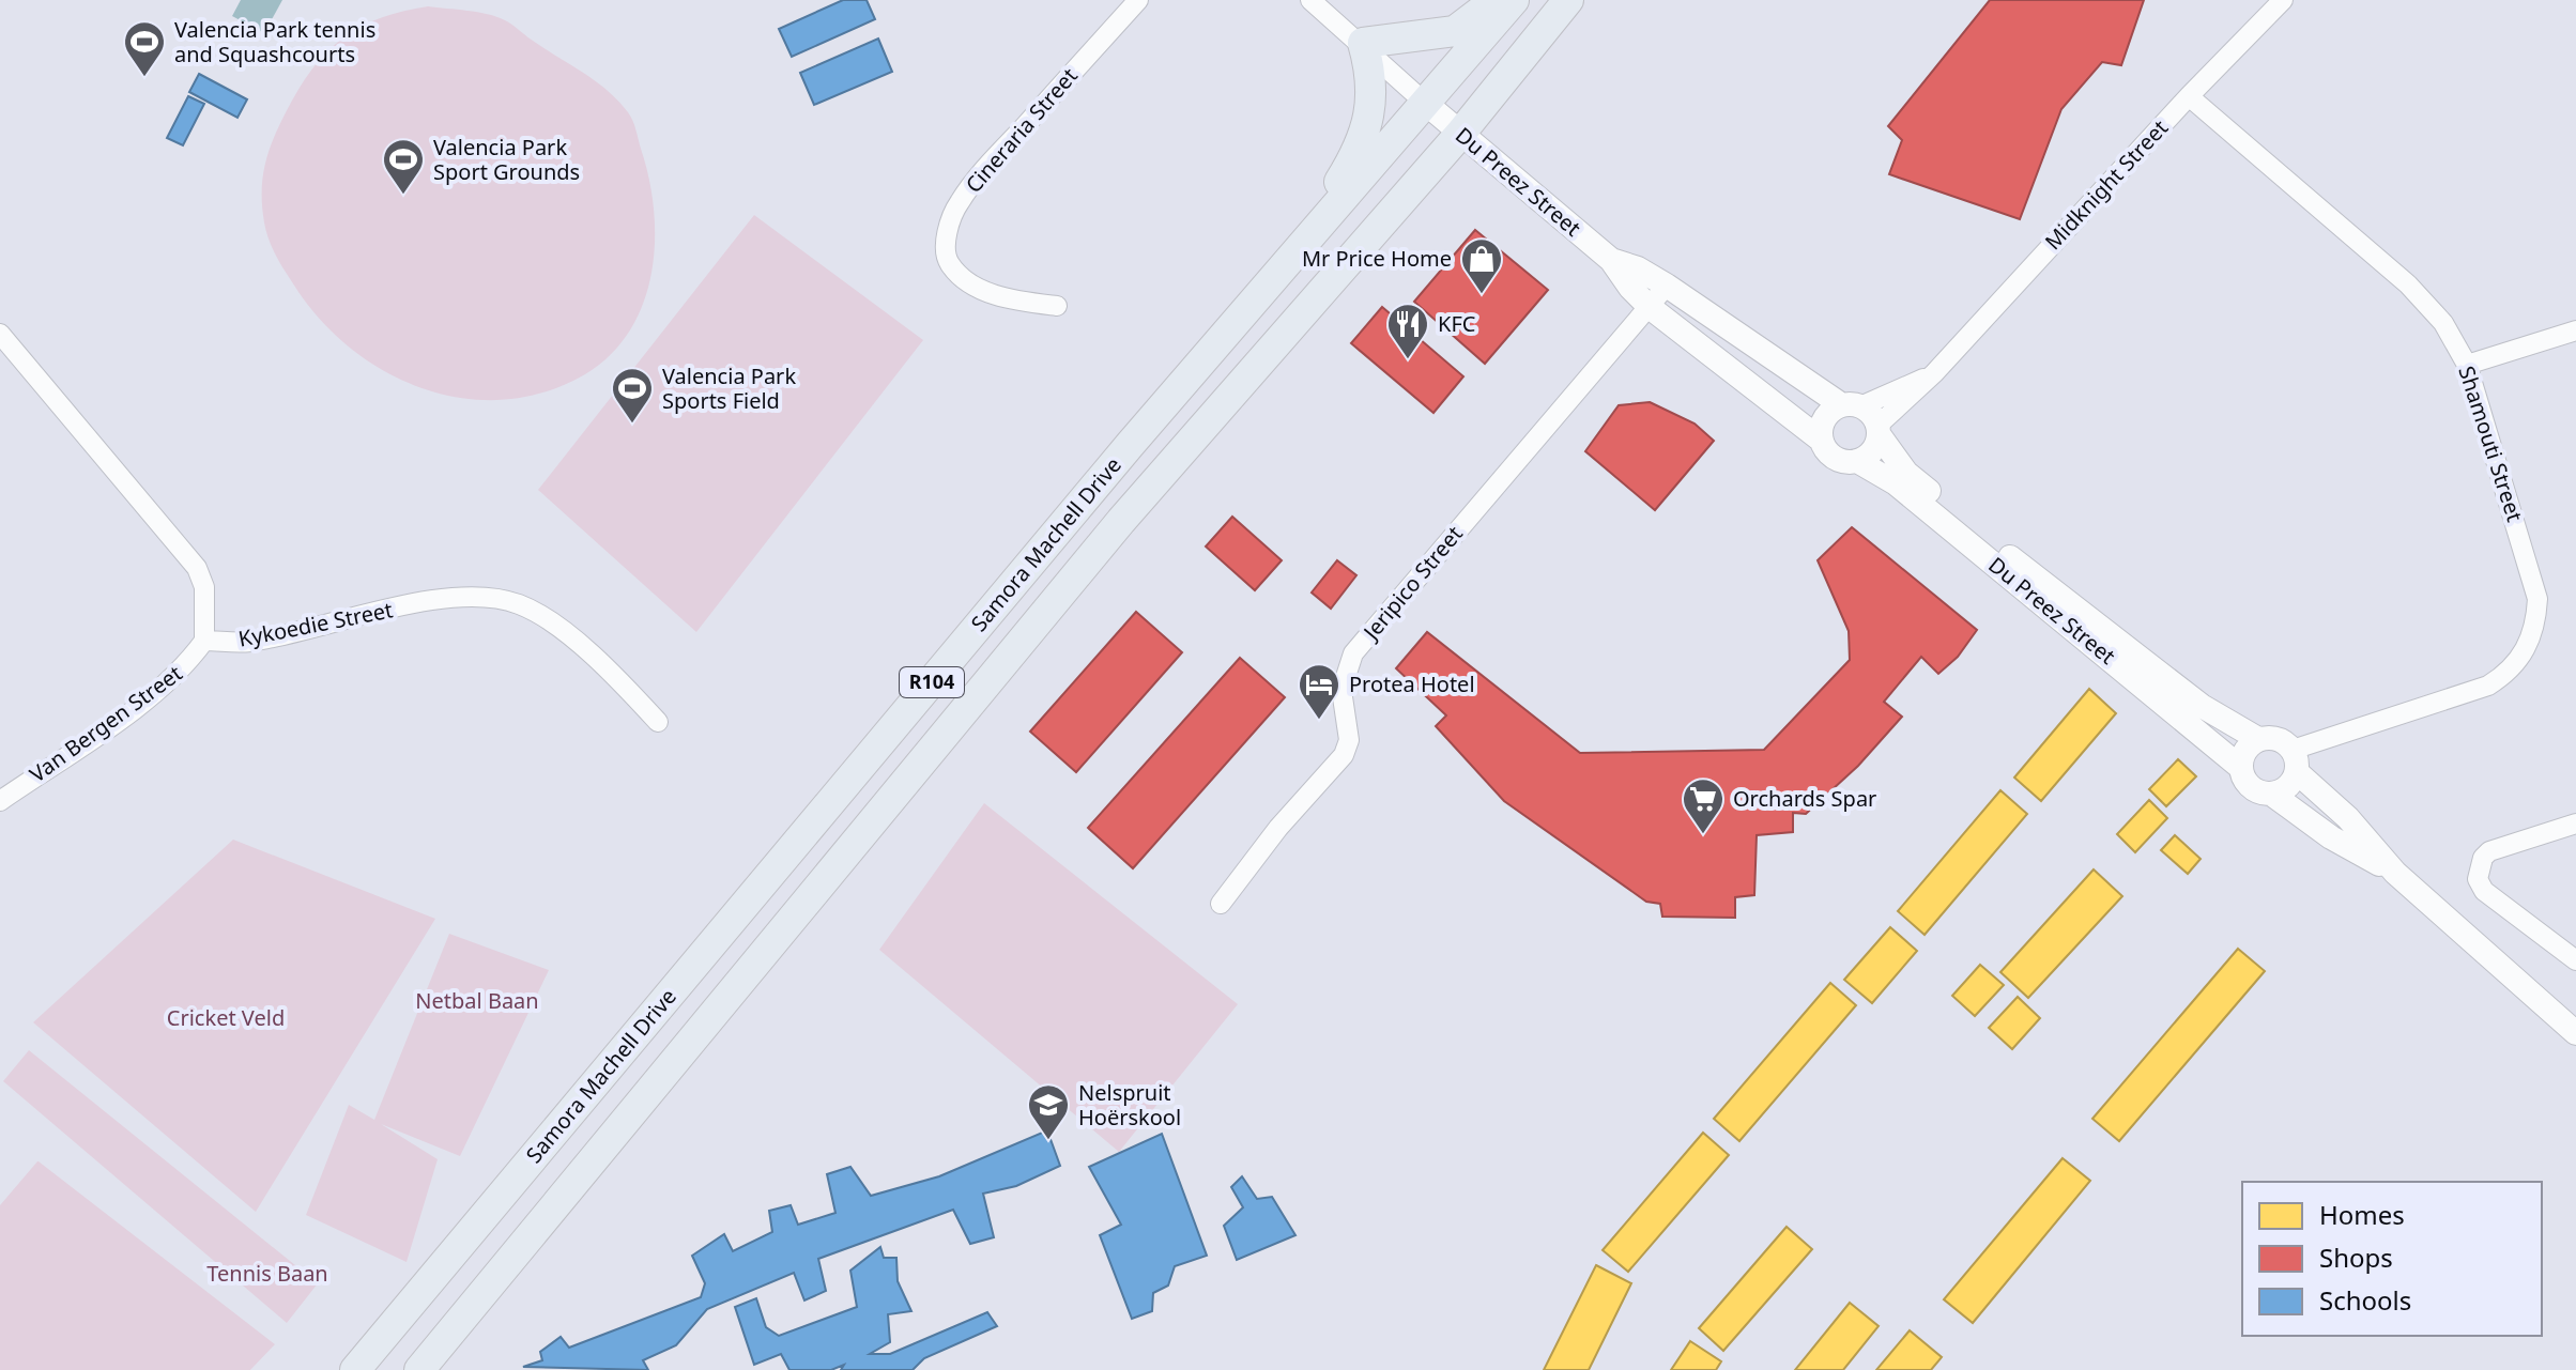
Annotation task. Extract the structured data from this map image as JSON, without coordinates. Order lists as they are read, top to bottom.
{
  "streets": {
    "main road": ["Samora Machell Drive", "R104"],
    "street": [
      "Cineraria Street",
      "Du Preez Street",
      "Midknight Street",
      "Shamouti Street",
      "Jeripico Street",
      "Kykoedie Street",
      "Van Bergen Street"
    ]
  },
  "crossings": [
    ["Du Preez Street", "Midknight Street"],
    ["Du Preez Street", "Shamouti Street"],
    ["Du Preez Street", "Samora Machell Drive"],
    ["Du Preez Street", "Jeripico Street"],
    ["Midknight Street", "Shamouti Street"],
    ["Kykoedie Street", "Van Bergen Street"]
  ],
  "parks": ["Netbal Baan", "Cricket Veld", "Tennis Baan"],
  "places": {
    "sports": ["Valencia Park tennis and Squashcourts", "Valencia Park Sport Grounds", "Valencia Park Sports Field"],
    "shop": ["Mr Price Home"],
    "restaurant": ["KFC"],
    "hotel": ["Protea Hotel"],
    "supermarket": ["Orchards Spar"],
    "school or university": ["Nelspruit Hoërskool"]
  },
  "legend": ["Homes", "Shops", "Schools"]
}
